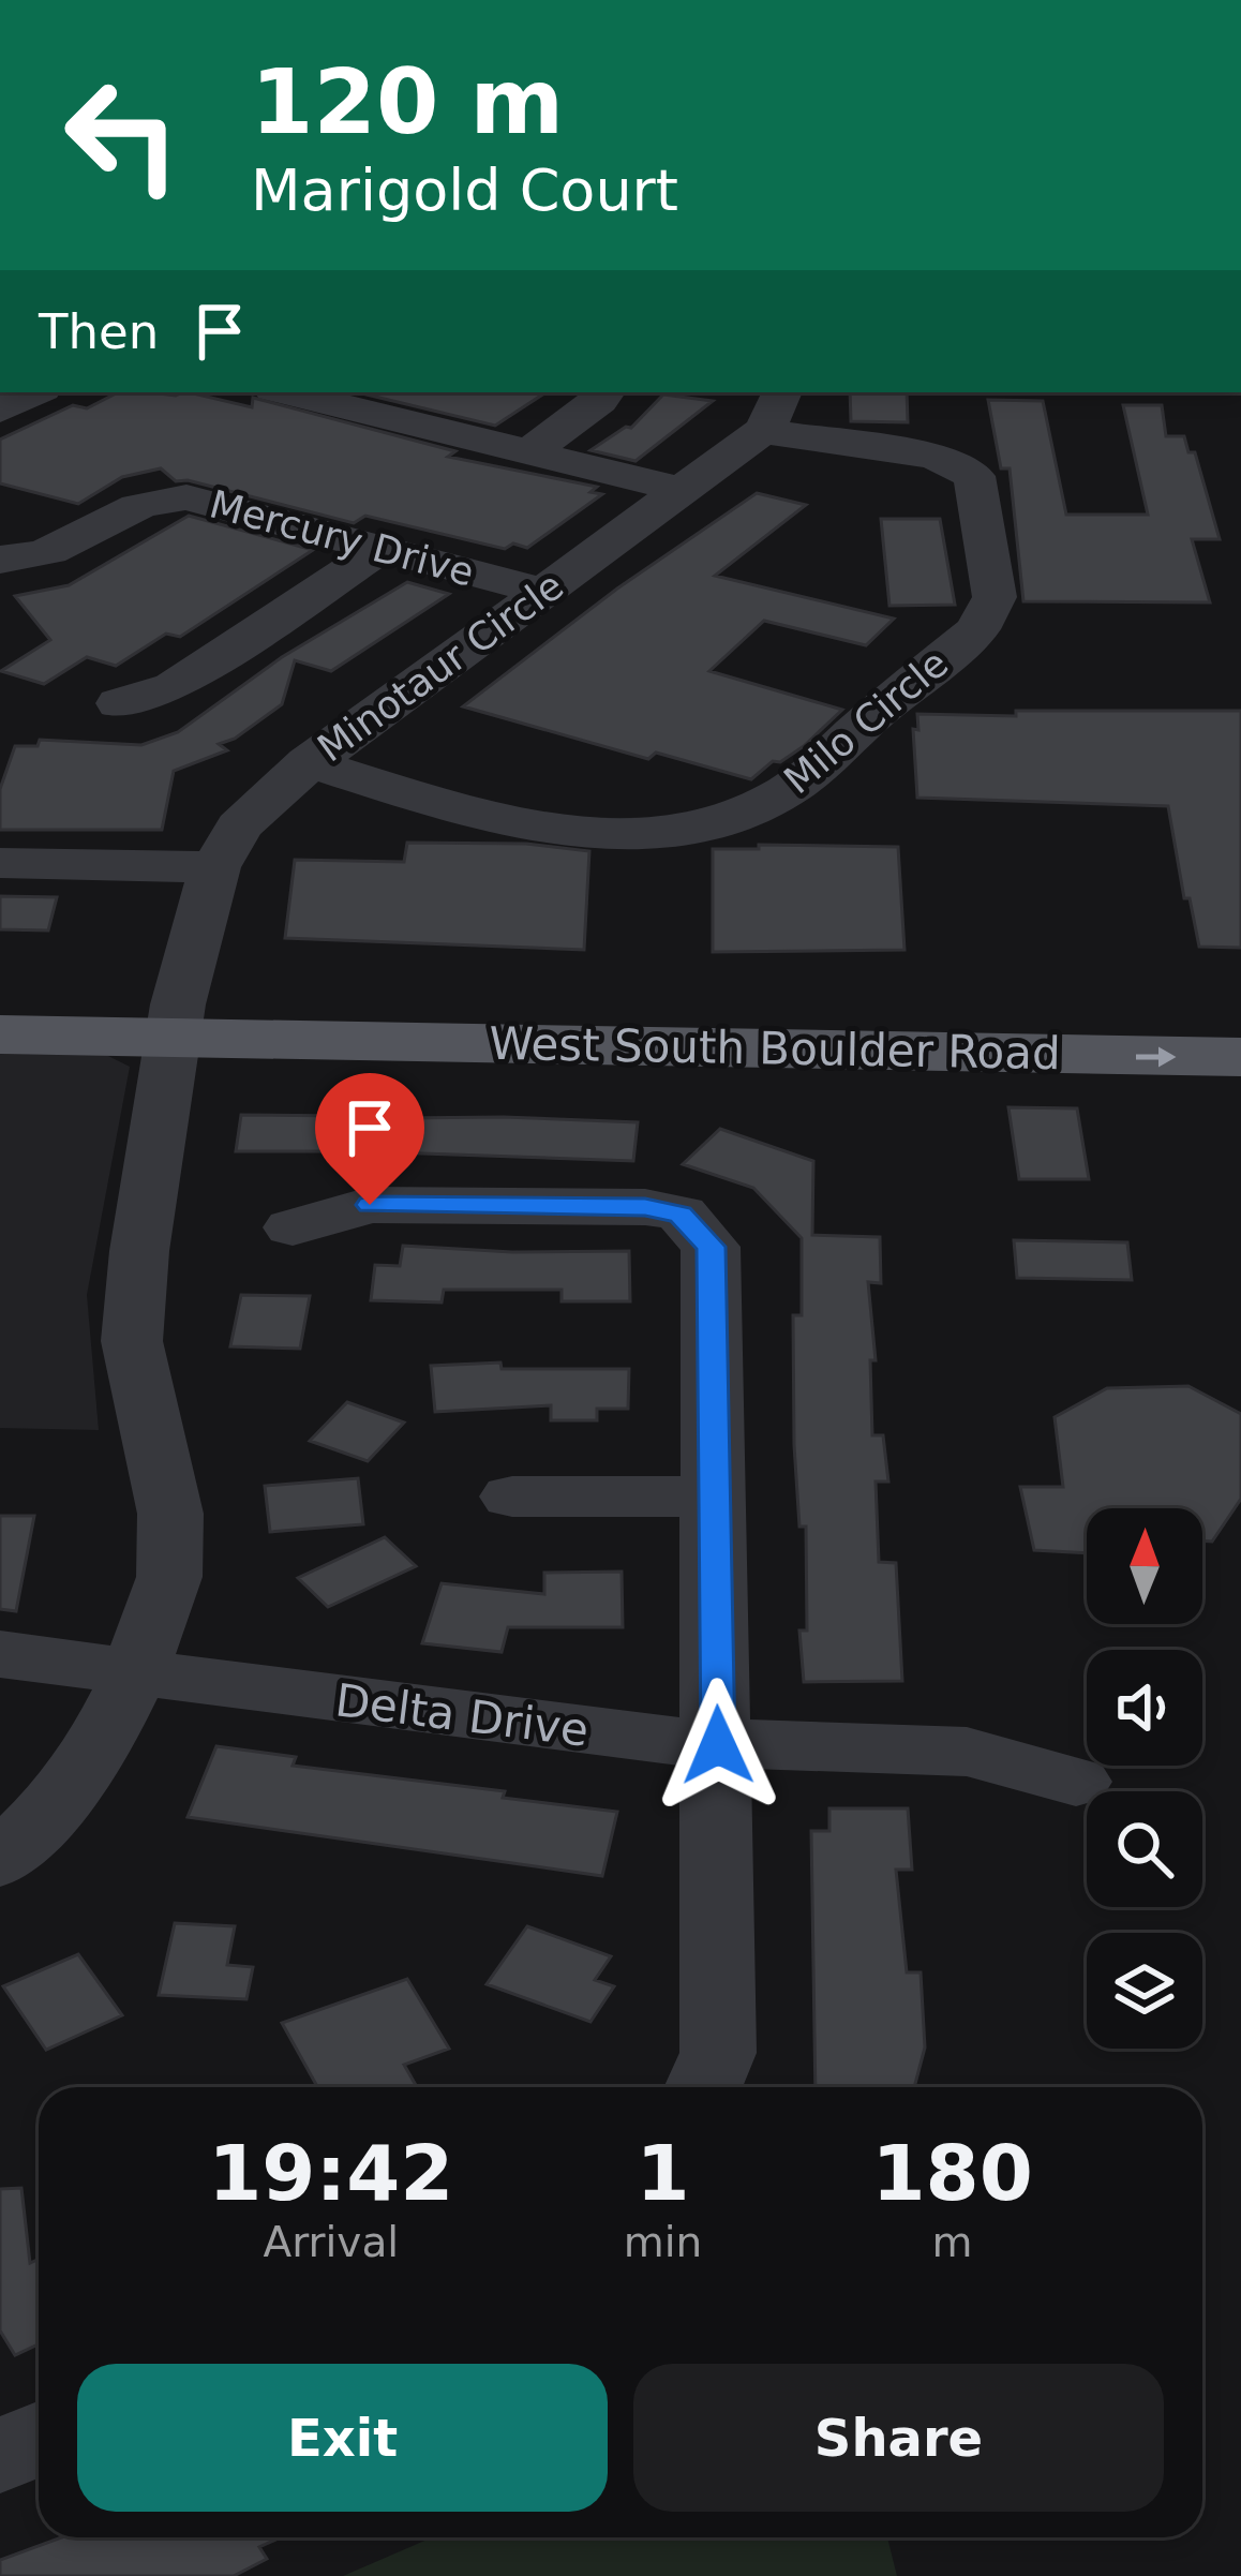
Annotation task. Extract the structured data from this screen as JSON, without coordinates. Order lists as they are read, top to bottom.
{
  "streets": {
    "main road": ["West South Boulder Road"],
    "street": [
      "Mercury Drive",
      "Minotaur Circle",
      "Milo Circle",
      "Delta Drive"
    ]
  },
  "crossings": [
    ["Mercury Drive", "Minotaur Circle"],
    ["Minotaur Circle", "Milo Circle"],
    ["Minotaur Circle", "West South Boulder Road"],
    ["Minotaur Circle", "Delta Drive"]
  ],
  "north": "top",
  "page": {
    "turn": ["120 m", "Marigold Court"],
    "then": "Then",
    "eta": [
      "19:42",
      "Arrival",
      "1",
      "min",
      "180",
      "m"
    ],
    "buttons": ["Exit", "Share"]
  }
}
